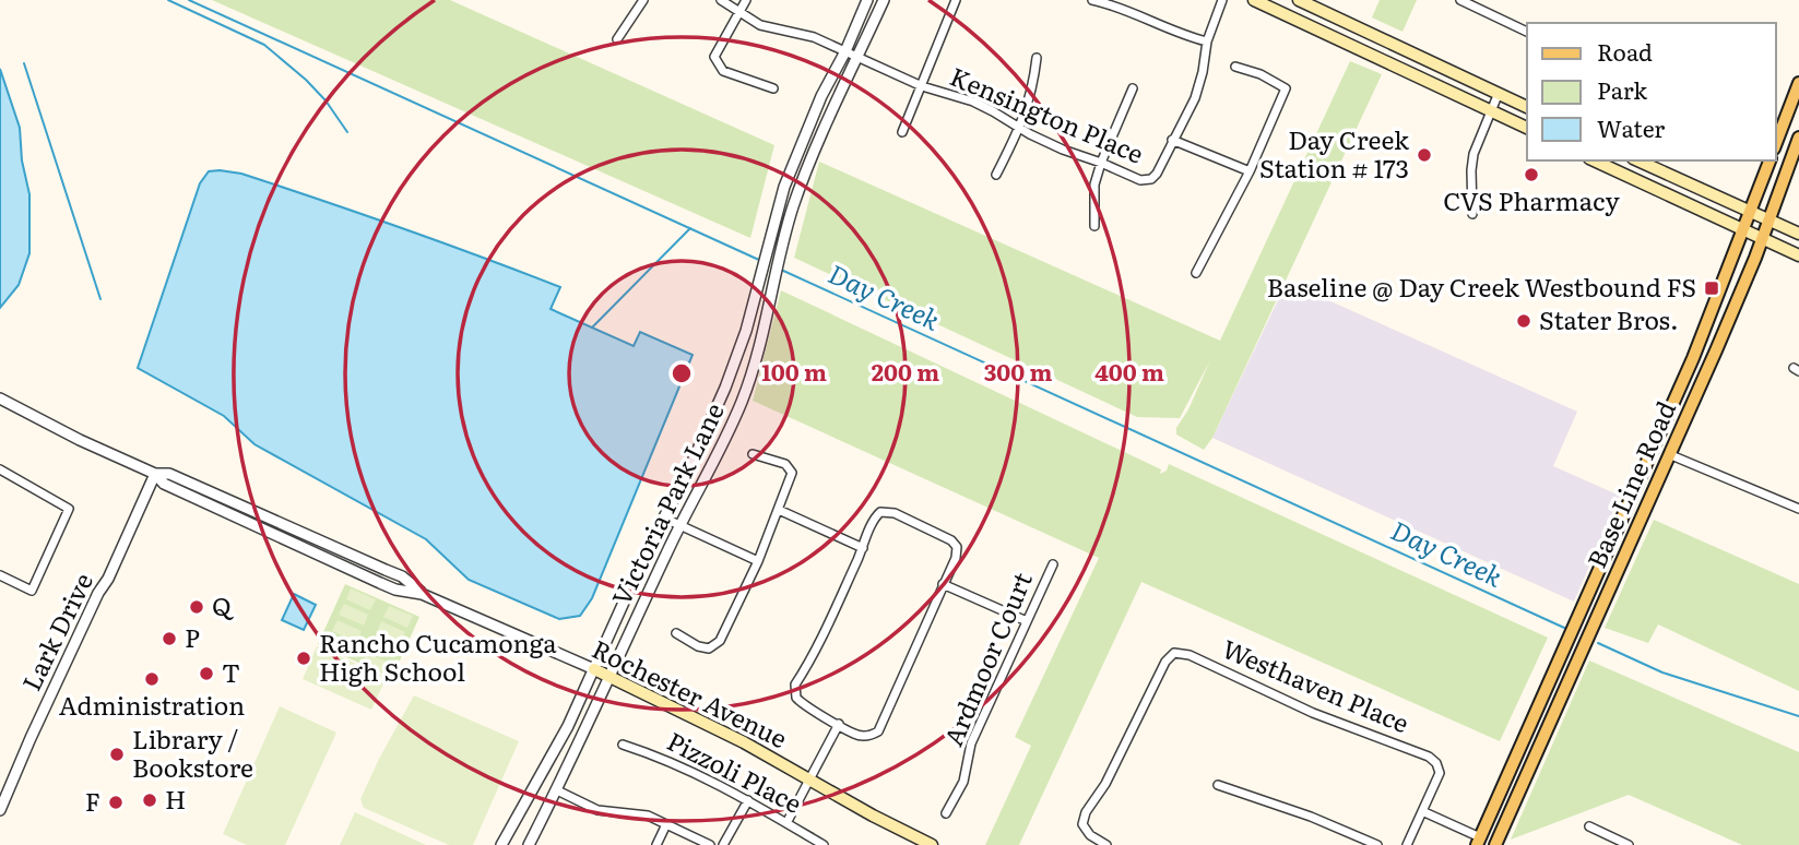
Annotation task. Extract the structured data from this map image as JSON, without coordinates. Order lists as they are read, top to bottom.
{
  "streets": {
    "main road": ["Base Line Road", "Rochester Avenue"],
    "street": [
      "Kensington Place",
      "Victoria Park Lane",
      "Lark Drive",
      "Ardmoor Court",
      "Westhaven Place",
      "Pizzoli Place"
    ]
  },
  "crossings": [
    ["Kensington Place", "Victoria Park Lane"],
    ["Victoria Park Lane", "Rochester Avenue"],
    ["Lark Drive", "Rochester Avenue"]
  ],
  "water": ["Day Creek"],
  "places": {
    "other": [
      "Day Creek Station # 173",
      "CVS Pharmacy",
      "Stater Bros.",
      "Q",
      "P",
      "Rancho Cucamonga High School",
      "T",
      "Administration",
      "Library / Bookstore",
      "H",
      "F"
    ],
    "transit": ["Baseline @ Day Creek Westbound FS"]
  },
  "legend": ["Road", "Park", "Water"],
  "rings": [
    "100 m",
    "200 m",
    "300 m",
    "400 m"
  ]
}
